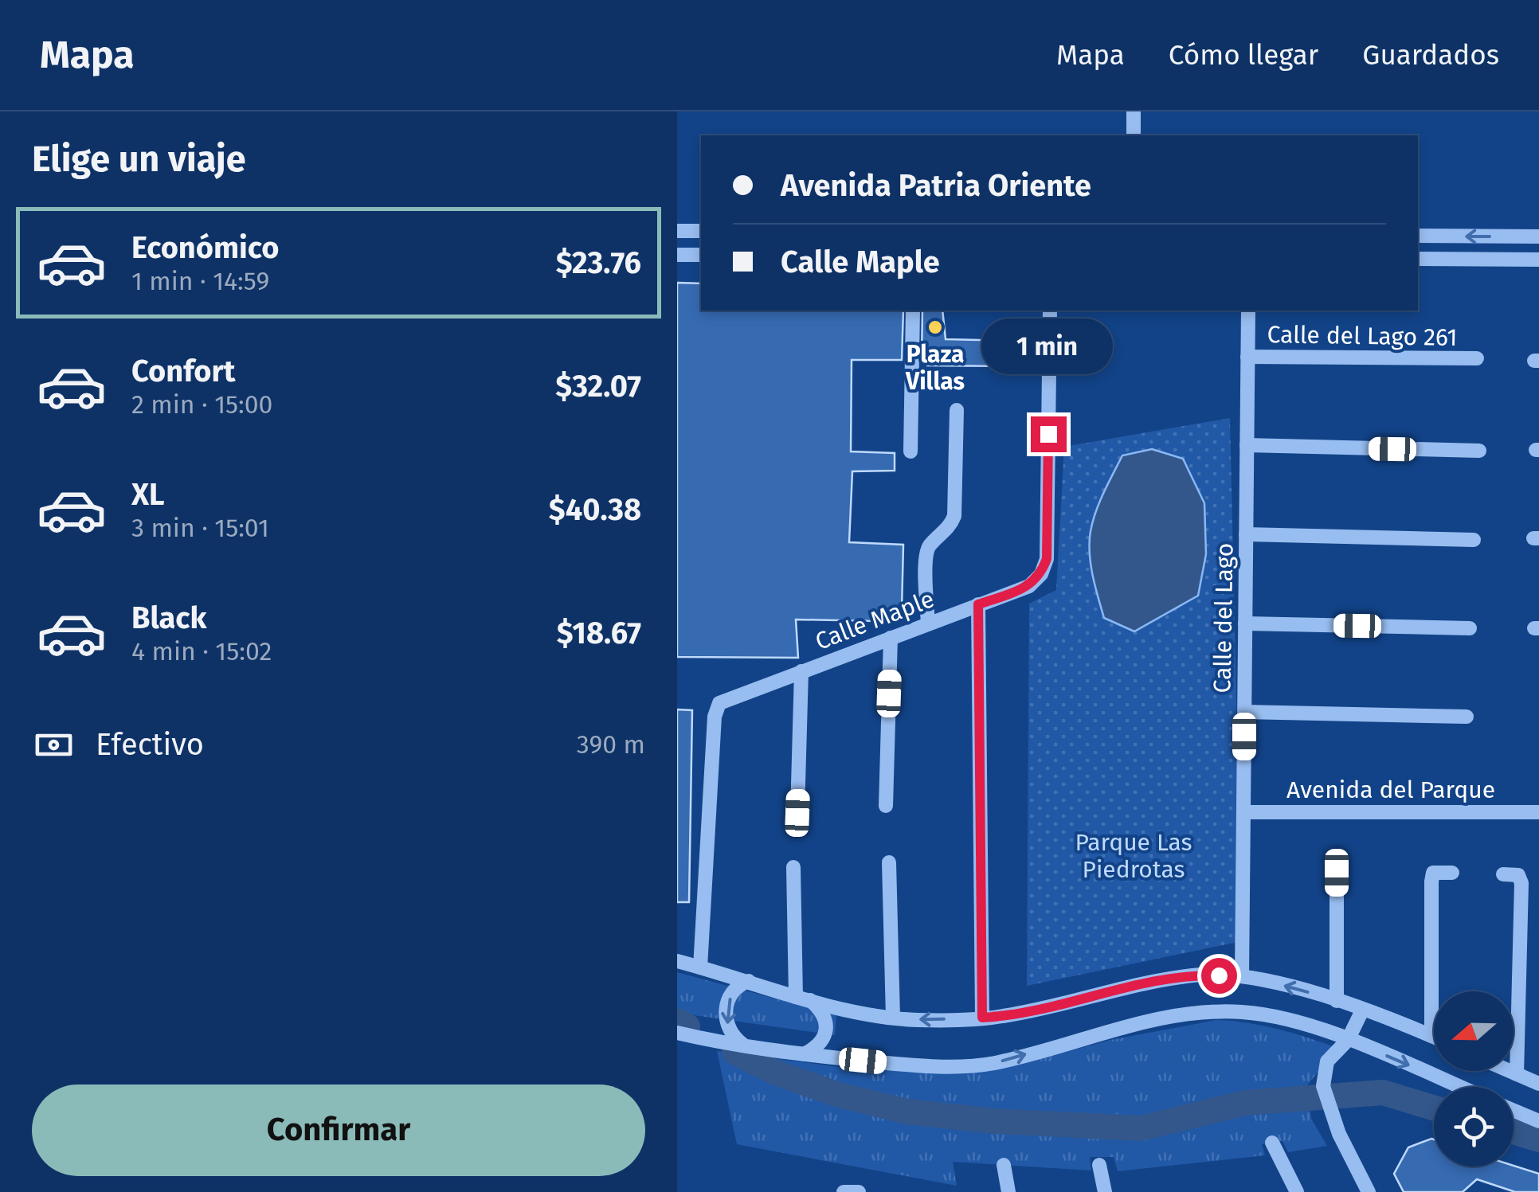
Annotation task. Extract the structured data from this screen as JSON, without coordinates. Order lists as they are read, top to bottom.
{
  "streets": {
    "street": [
      "Calle del Lago 261",
      "Calle del Lago",
      "Calle Maple",
      "Avenida del Parque"
    ]
  },
  "crossings": [
    ["Calle del Lago 261", "Calle del Lago"],
    ["Calle del Lago", "Avenida del Parque"]
  ],
  "parks": ["Parque Las Piedrotas"],
  "places": ["Plaza Villas"],
  "north": "left",
  "page": {
    "header": "Mapa",
    "nav": ["Mapa", "Cómo llegar", "Guardados"],
    "heading": "Elige un viaje",
    "banner": ["Avenida Patria Oriente", "Calle Maple"],
    "list": [
      {
        "name": "Económico",
        "note": "1 min · 14:59",
        "value": "$23.76"
      },
      {
        "name": "Confort",
        "note": "2 min · 15:00",
        "value": "$32.07"
      },
      {
        "name": "XL",
        "note": "3 min · 15:01",
        "value": "$40.38"
      },
      {
        "name": "Black",
        "note": "4 min · 15:02",
        "value": "$18.67"
      }
    ],
    "bubble": "1 min",
    "pay": ["Efectivo", "390 m"],
    "buttons": "Confirmar"
  }
}
